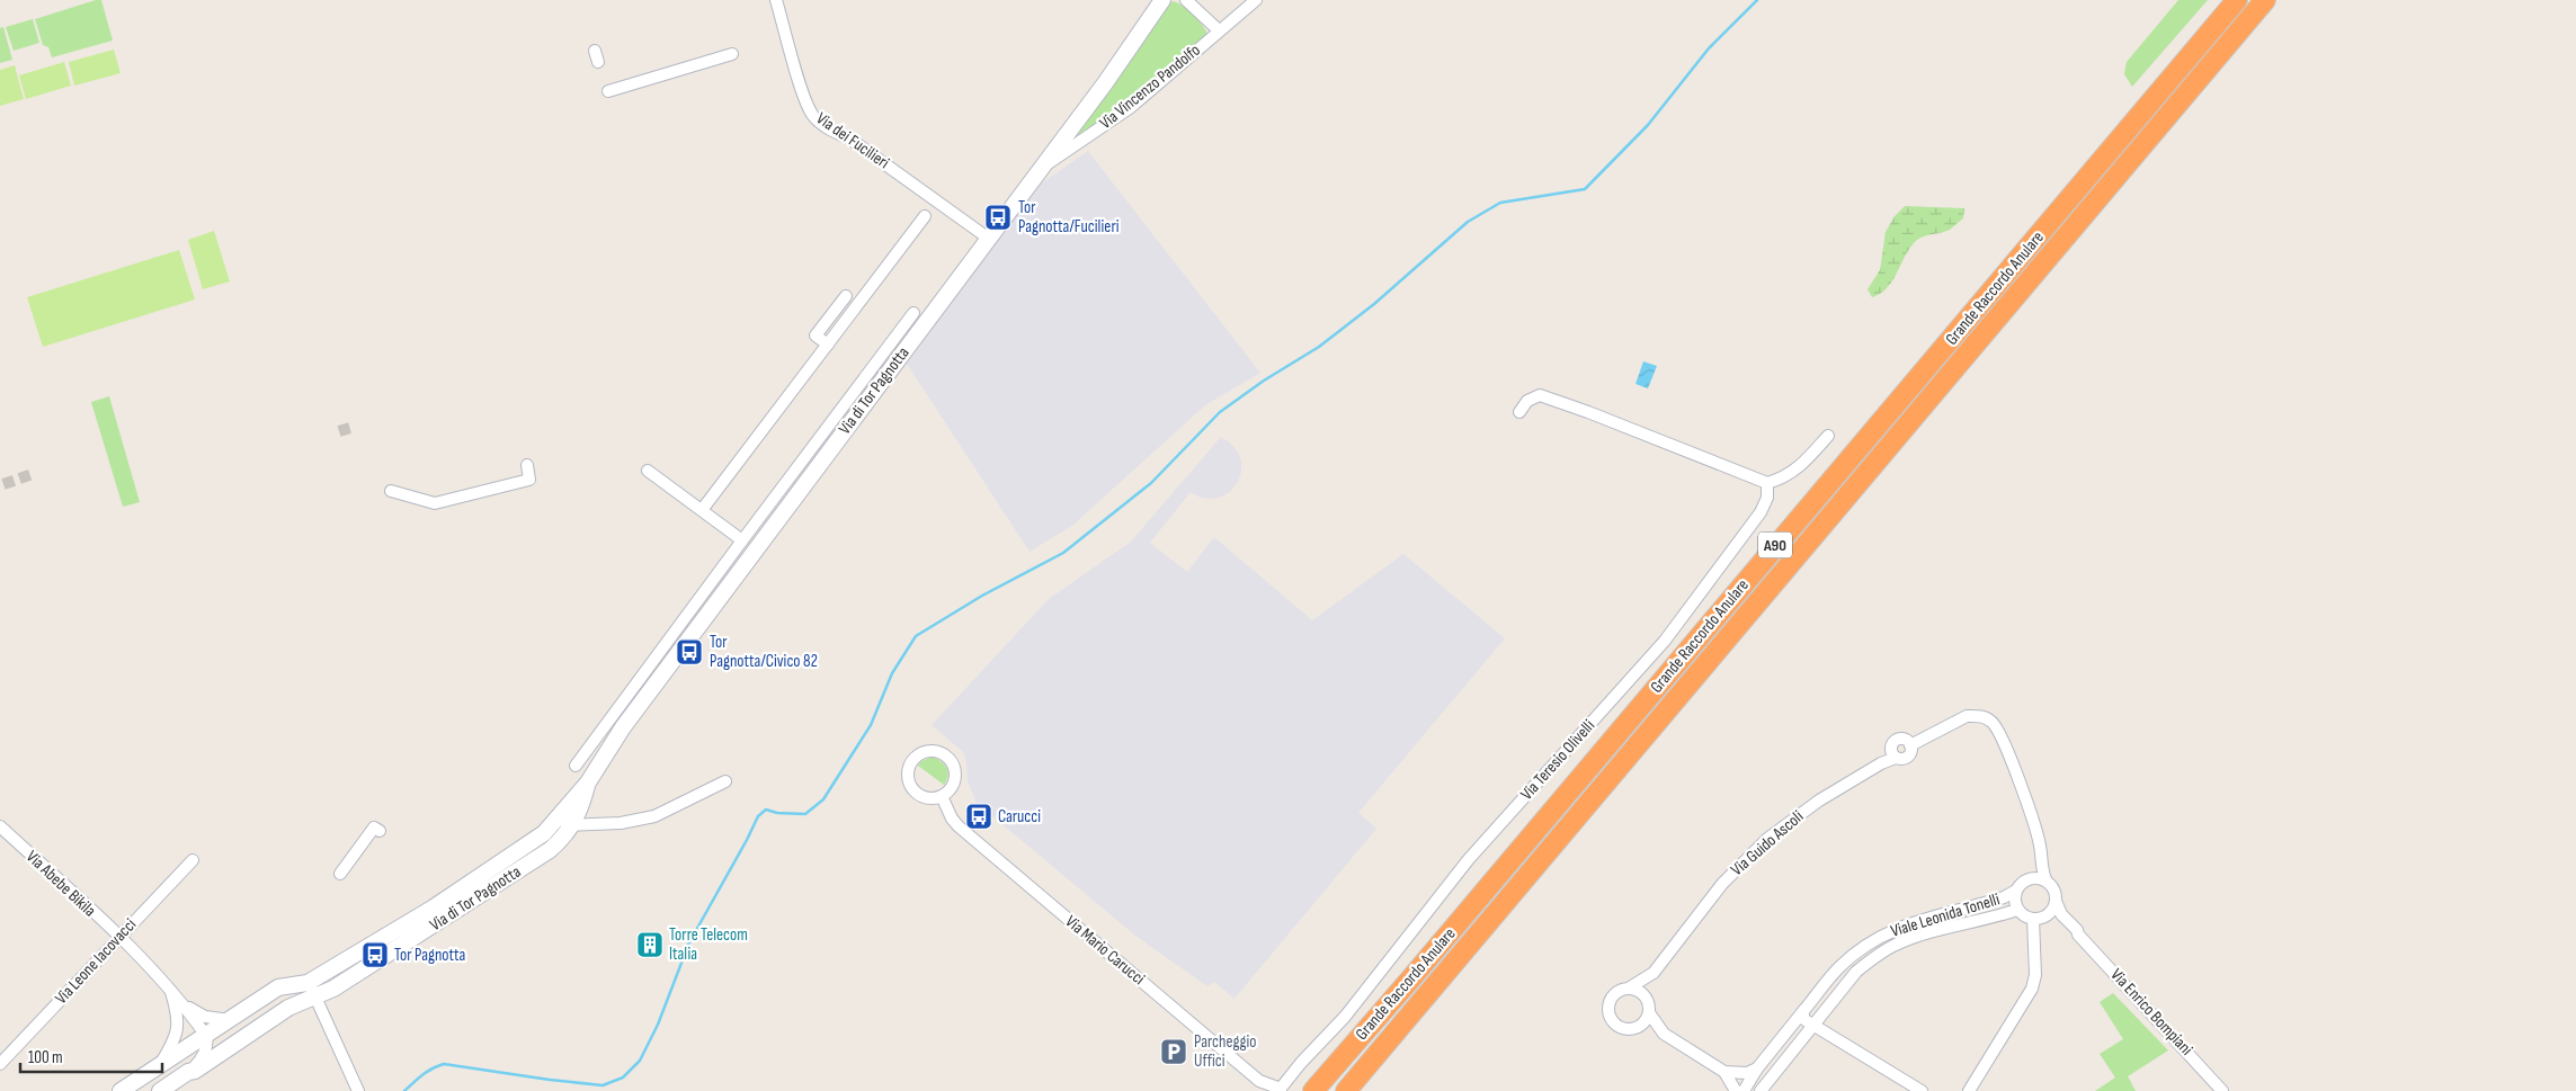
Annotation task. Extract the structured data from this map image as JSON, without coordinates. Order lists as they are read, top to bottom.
{
  "streets": {
    "highway": ["Grande Raccordo Anulare", "A90"],
    "street": [
      "Via Vincenzo Pandolfo",
      "Via dei Fucilieri",
      "Via di Tor Pagnotta",
      "Via Teresio Olivelli",
      "Via Guido Ascoli",
      "Via Abebe Bikila",
      "Viale Leonida Tonelli",
      "Via Mario Carucci",
      "Via Leone Iacovacci",
      "Via Enrico Bompiani"
    ]
  },
  "crossings": [
    ["Via Vincenzo Pandolfo", "Via di Tor Pagnotta"],
    ["Via dei Fucilieri", "Via di Tor Pagnotta"],
    ["Via di Tor Pagnotta", "Via Abebe Bikila"],
    ["Via Teresio Olivelli", "Via Mario Carucci"],
    ["Via Abebe Bikila", "Via Leone Iacovacci"],
    ["Viale Leonida Tonelli", "Via Enrico Bompiani"]
  ],
  "places": {
    "bus stop": [
      "Tor Pagnotta/Fucilieri",
      "Tor Pagnotta/Civico 82",
      "Carucci",
      "Tor Pagnotta"
    ],
    "building": ["Torre Telecom Italia"],
    "parking": ["Parcheggio Uffici"]
  },
  "scale_bar": "100 m"
}
